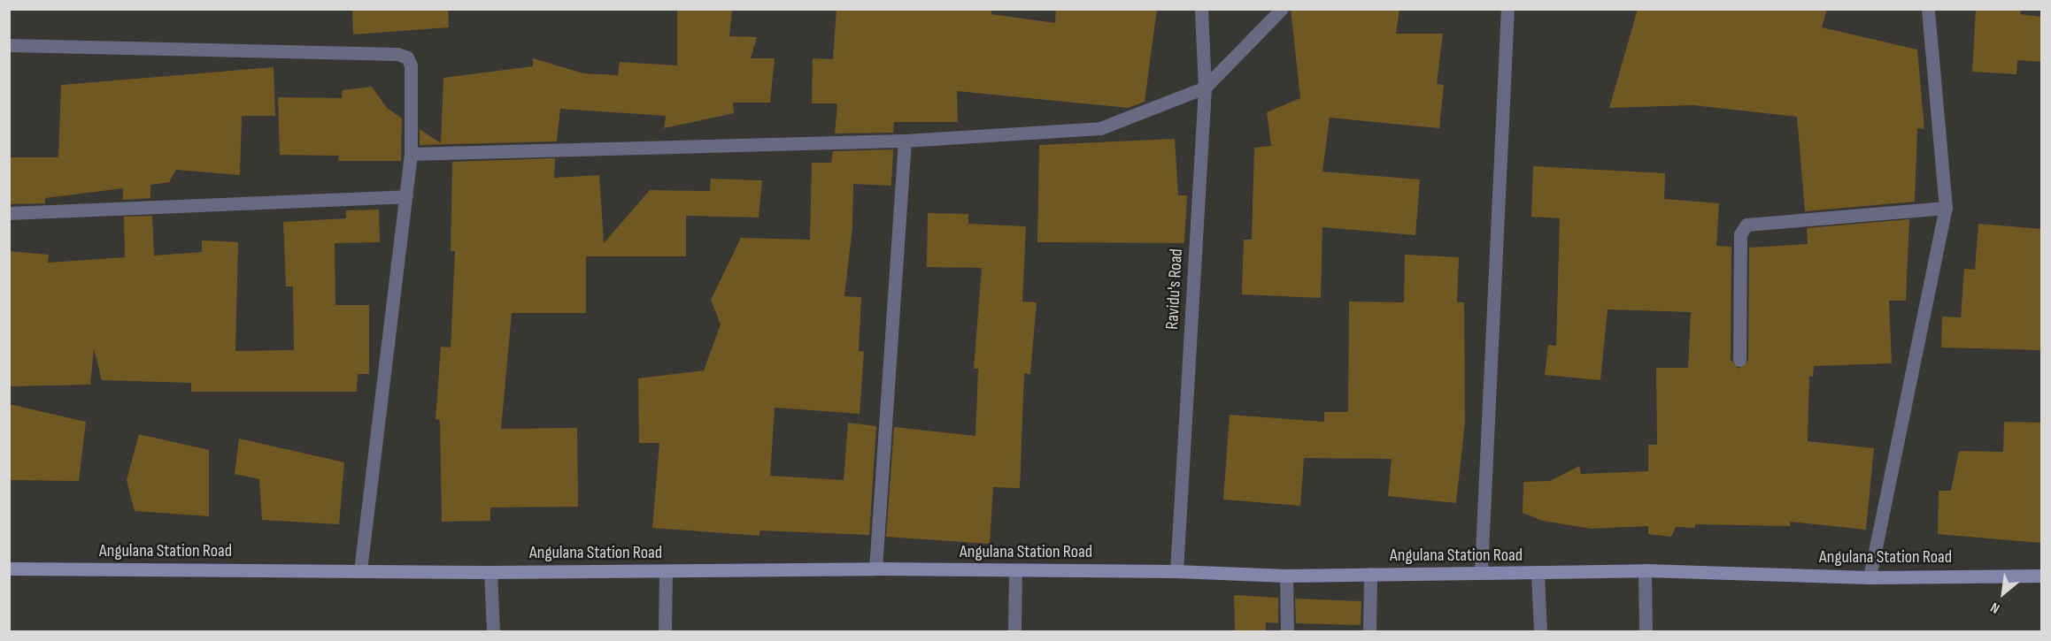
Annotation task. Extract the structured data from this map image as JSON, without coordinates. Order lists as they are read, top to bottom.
{
  "streets": {
    "street": ["Ravidu's Road", "Angulana Station Road"]
  },
  "crossings": [
    ["Ravidu's Road", "Angulana Station Road"]
  ],
  "north": "bottom left"
}
